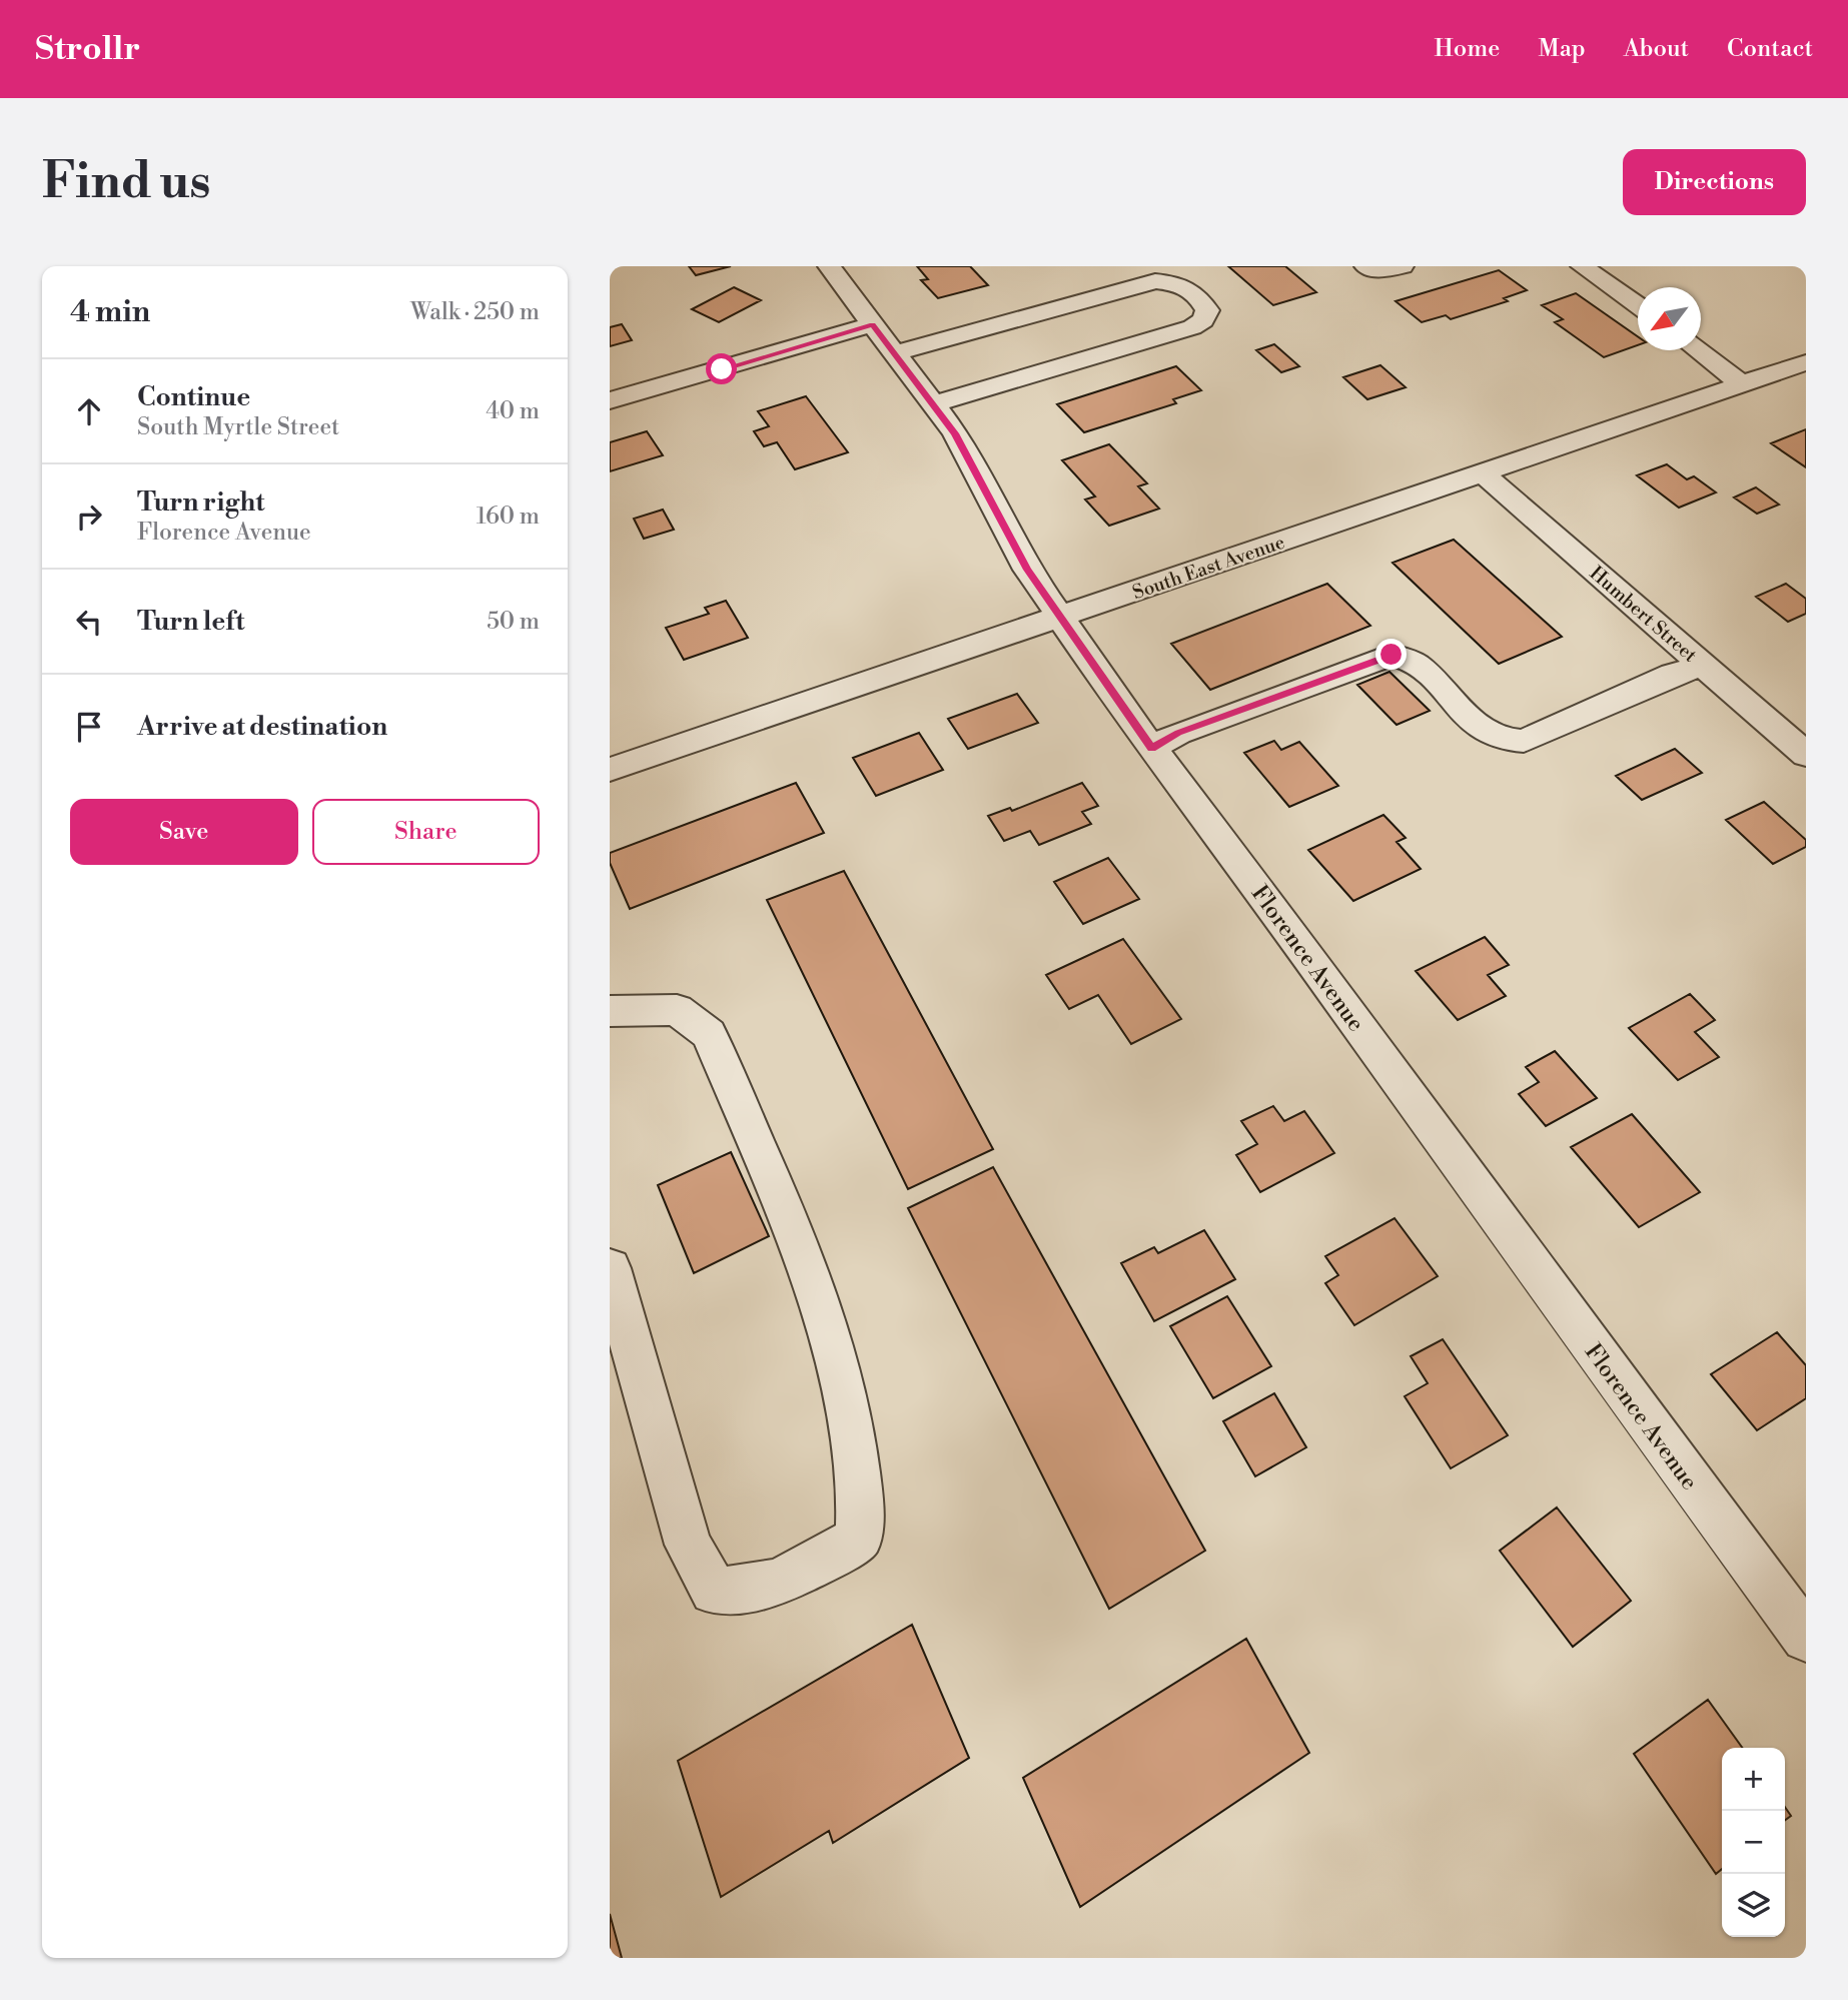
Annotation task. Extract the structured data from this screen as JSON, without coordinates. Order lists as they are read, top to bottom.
{
  "streets": {
    "street": ["South East Avenue", "Humbert Street", "Florence Avenue"]
  },
  "crossings": [
    ["South East Avenue", "Humbert Street"],
    ["South East Avenue", "Florence Avenue"]
  ],
  "north": "bottom left",
  "page": {
    "header": "Strollr",
    "nav": [
      "Home",
      "Map",
      "About",
      "Contact"
    ],
    "buttons": [
      "Directions",
      ["Save", "Share"]
    ],
    "title": "Find us",
    "heading": ["4 min", "Walk · 250 m"],
    "list": [
      ["Continue", "South Myrtle Street", "40 m"],
      ["Turn right", "Florence Avenue", "160 m"],
      ["Turn left", "50 m"],
      "Arrive at destination"
    ],
    "map_buttons": ["+", "−"]
  }
}
